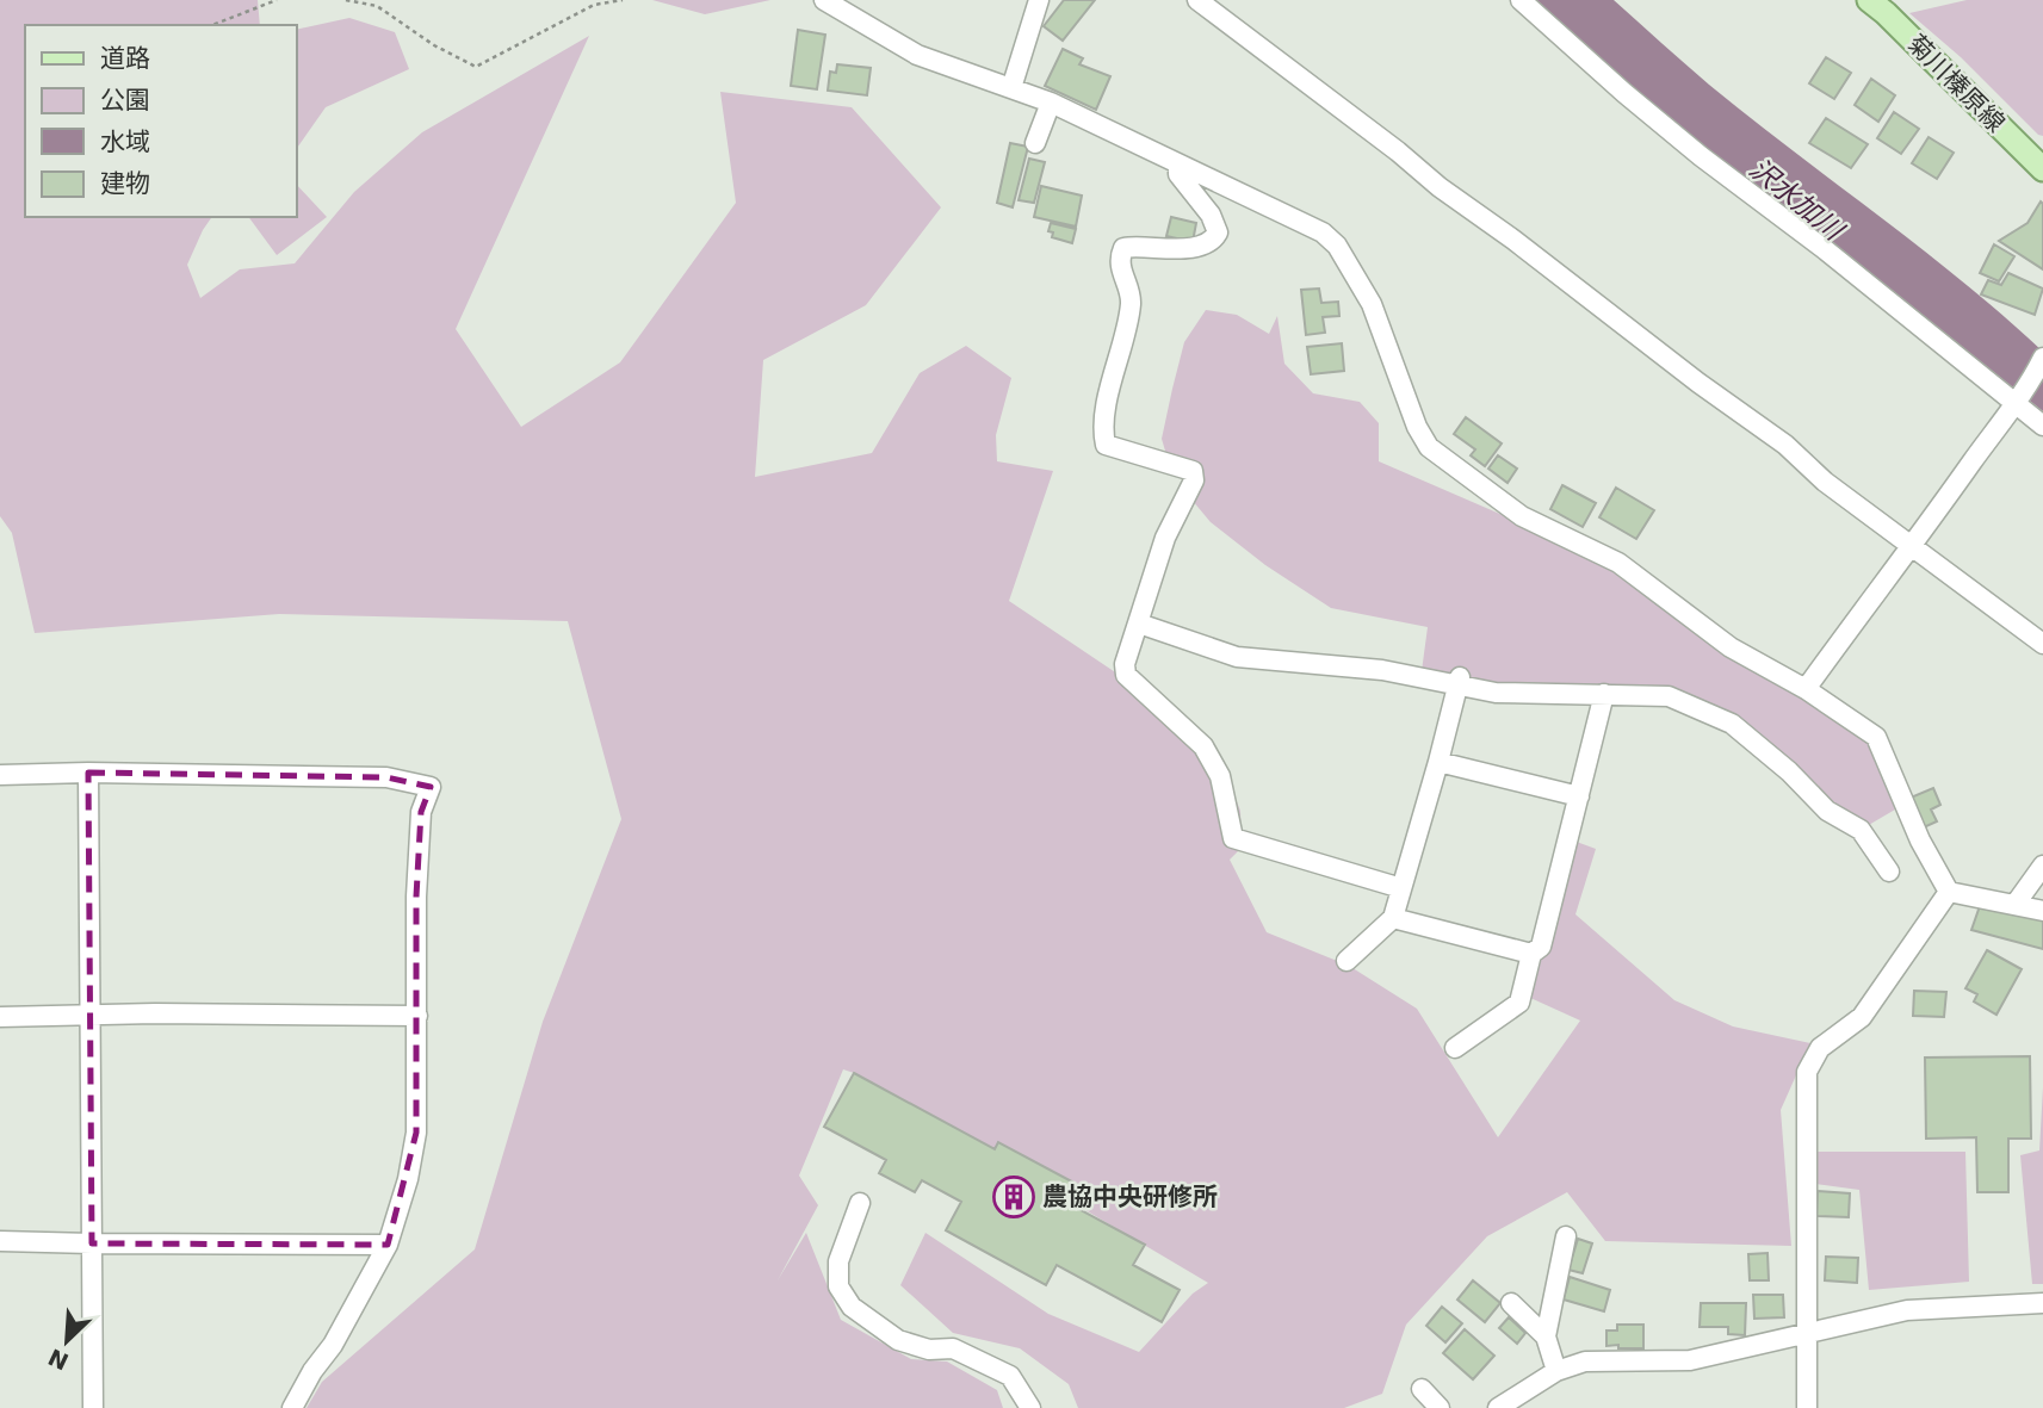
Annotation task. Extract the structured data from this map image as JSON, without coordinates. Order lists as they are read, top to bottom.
{
  "streets": {
    "main road": ["菊川榛原線"]
  },
  "water": ["沢水加川"],
  "places": {
    "building": ["農協中央研修所"]
  },
  "legend": [
    "道路",
    "公園",
    "水域",
    "建物"
  ],
  "north": "bottom left"
}
